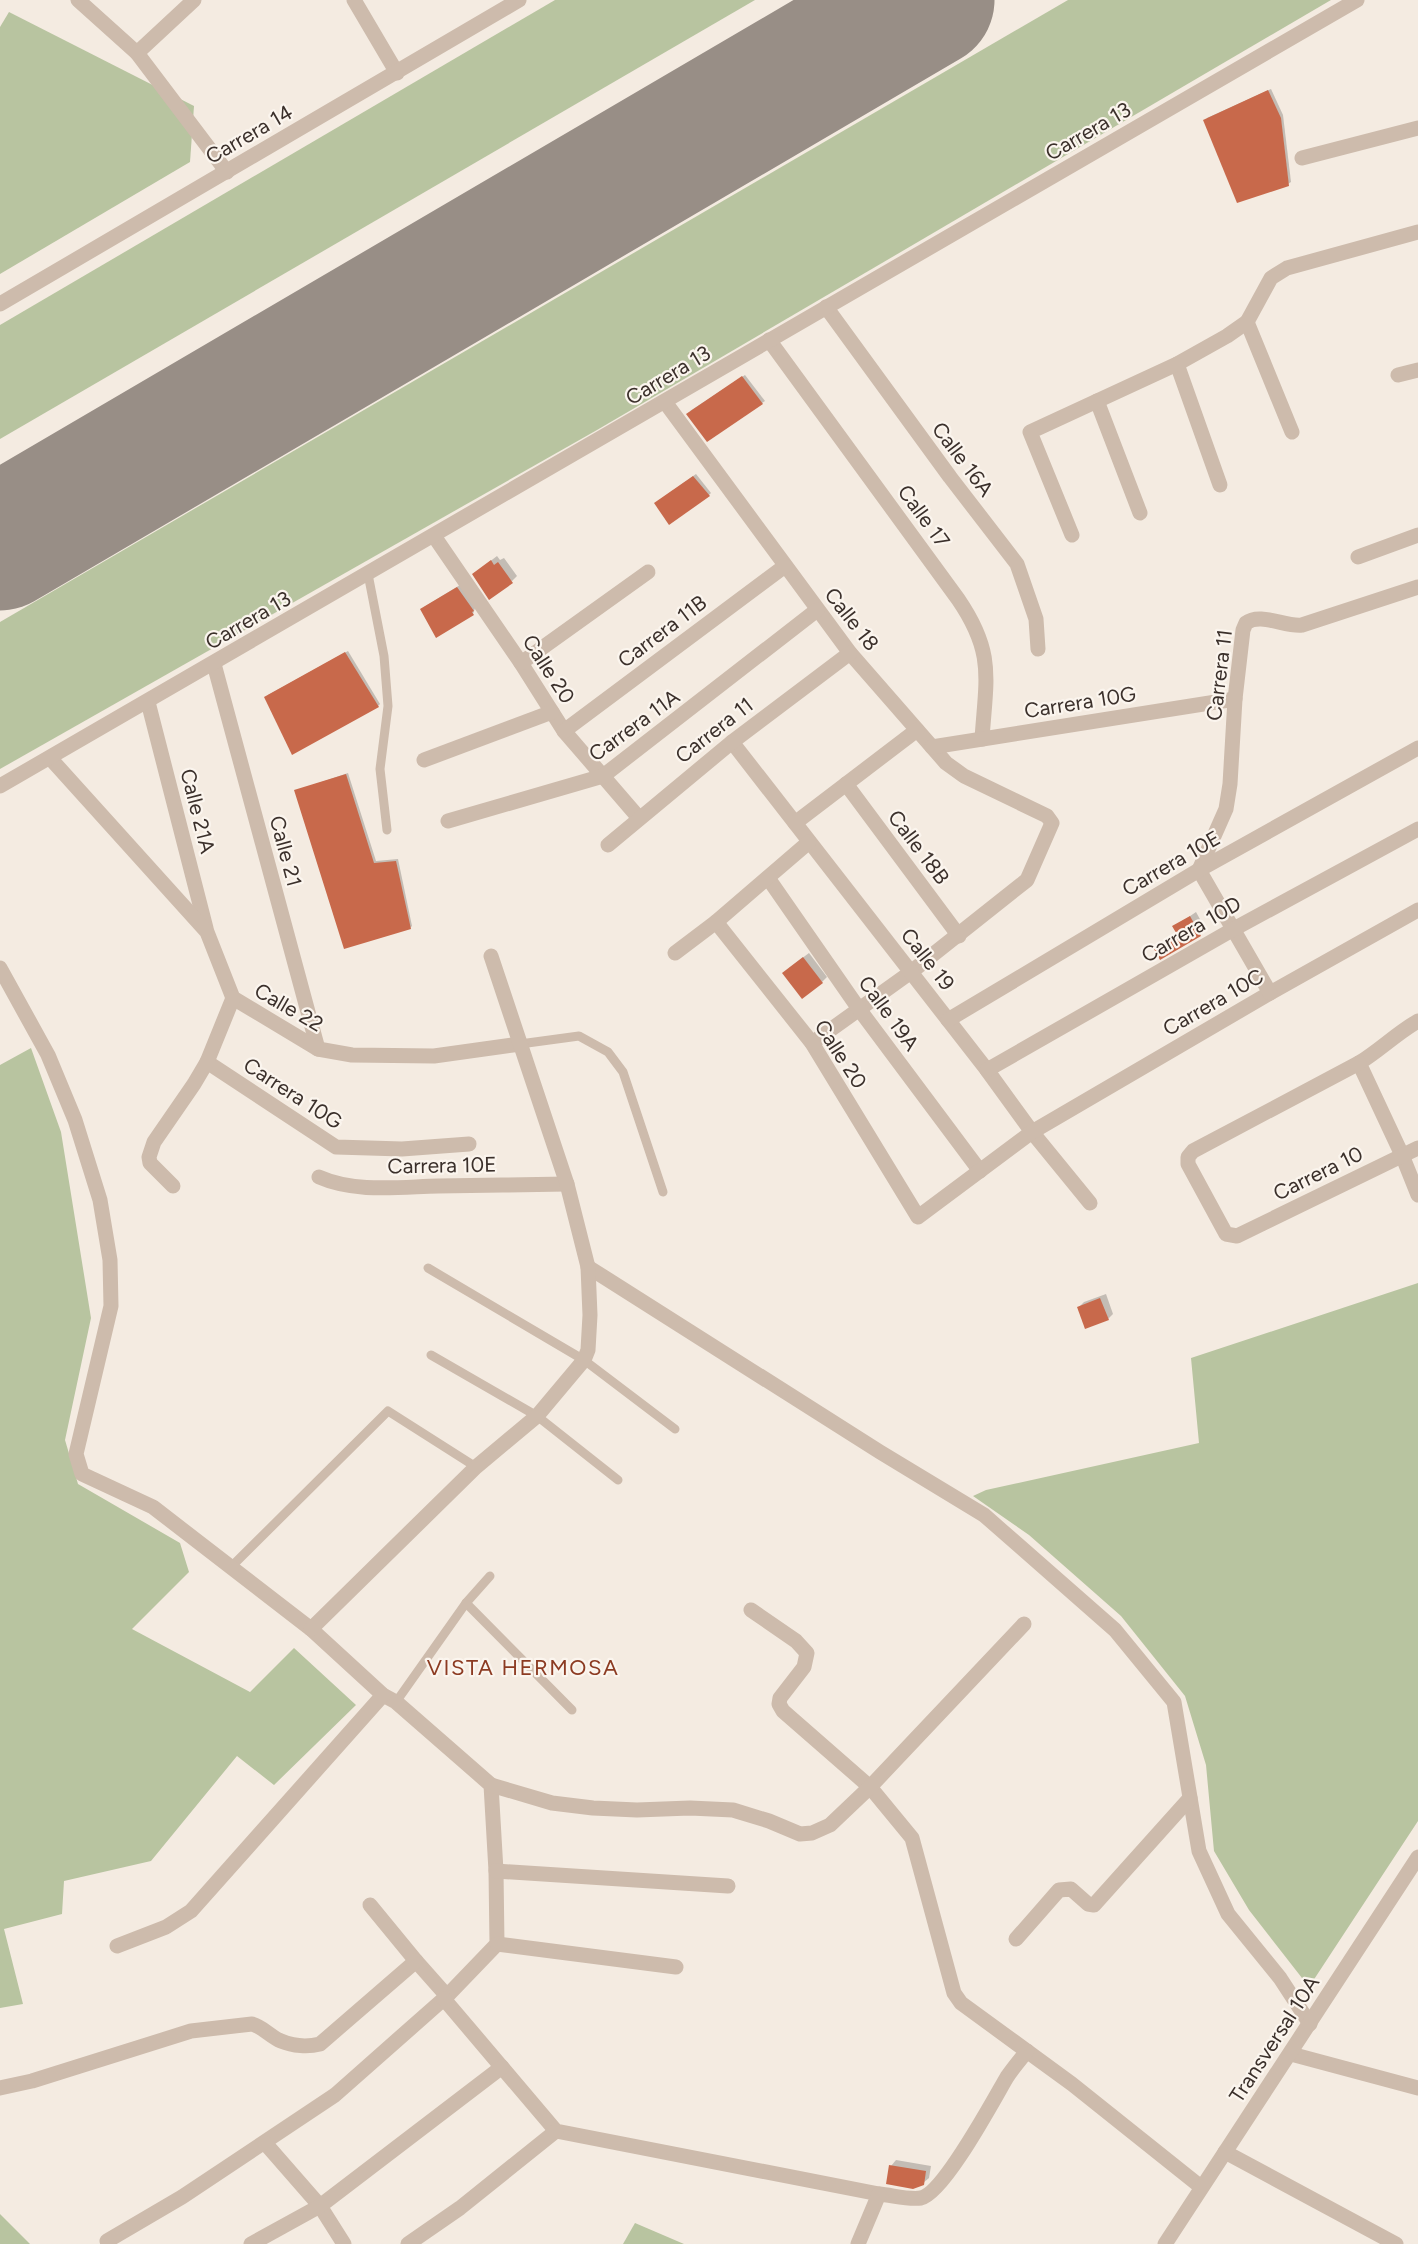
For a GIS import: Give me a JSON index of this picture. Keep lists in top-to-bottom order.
{
  "streets": {
    "street": [
      "Carrera 13",
      "Carrera 14",
      "Calle 16A",
      "Calle 17",
      "Calle 18",
      "Carrera 11B",
      "Calle 20",
      "Carrera 11",
      "Carrera 10G",
      "Carrera 11A",
      "Calle 21A",
      "Calle 18B",
      "Calle 21",
      "Carrera 10E",
      "Carrera 10D",
      "Calle 19",
      "Carrera 10C",
      "Calle 22",
      "Calle 19A",
      "Carrera 10",
      "Transversal 10A"
    ]
  },
  "crossings": [
    ["Carrera 13", "Calle 16A"],
    ["Carrera 13", "Calle 17"],
    ["Carrera 13", "Calle 18"],
    ["Carrera 13", "Calle 20"],
    ["Carrera 13", "Calle 21A"],
    ["Carrera 13", "Calle 21"],
    ["Carrera 13", "Calle 22"],
    ["Calle 17", "Carrera 10G"],
    ["Calle 18", "Carrera 11B"],
    ["Calle 18", "Carrera 11"],
    ["Calle 18", "Carrera 10G"],
    ["Calle 18", "Carrera 11A"],
    ["Calle 18", "Calle 18B"],
    ["Carrera 11B", "Calle 20"],
    ["Calle 20", "Carrera 11"],
    ["Calle 20", "Carrera 11A"],
    ["Calle 20", "Carrera 10C"],
    ["Carrera 11", "Carrera 10G"],
    ["Carrera 11", "Carrera 10E"],
    ["Carrera 11", "Calle 19"],
    ["Calle 21A", "Calle 22"],
    ["Calle 21", "Calle 22"],
    ["Carrera 10E", "Calle 19"],
    ["Carrera 10D", "Calle 19"],
    ["Calle 19", "Carrera 10C"],
    ["Carrera 10C", "Calle 19A"]
  ],
  "districts": ["VISTA HERMOSA"]
}
